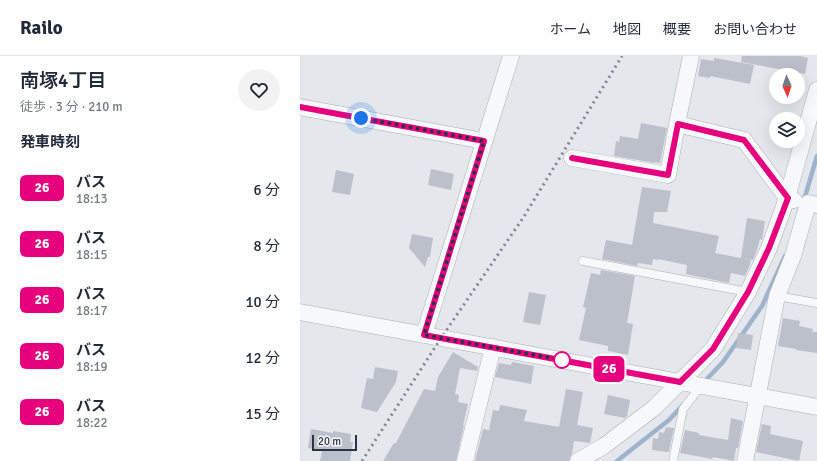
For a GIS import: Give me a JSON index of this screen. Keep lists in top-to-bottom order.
{
  "lines": ["bus line 26"],
  "scale_bar": "20 m",
  "north": "bottom",
  "page": {
    "header": "Railo",
    "nav": [
      "ホーム",
      "地図",
      "概要",
      "お問い合わせ"
    ],
    "heading": [
      ["南塚4丁目", "徒歩 · 3 分 · 210 m"],
      "発車時刻"
    ],
    "on_map": "26",
    "list": [
      {
        "mark": "26",
        "name": "バス",
        "note": "18:13",
        "value": "6 分"
      },
      {
        "mark": "26",
        "name": "バス",
        "note": "18:15",
        "value": "8 分"
      },
      {
        "mark": "26",
        "name": "バス",
        "note": "18:17",
        "value": "10 分"
      },
      {
        "mark": "26",
        "name": "バス",
        "note": "18:19",
        "value": "12 分"
      },
      {
        "mark": "26",
        "name": "バス",
        "note": "18:22",
        "value": "15 分"
      }
    ],
    "scale": "20 m"
  }
}
